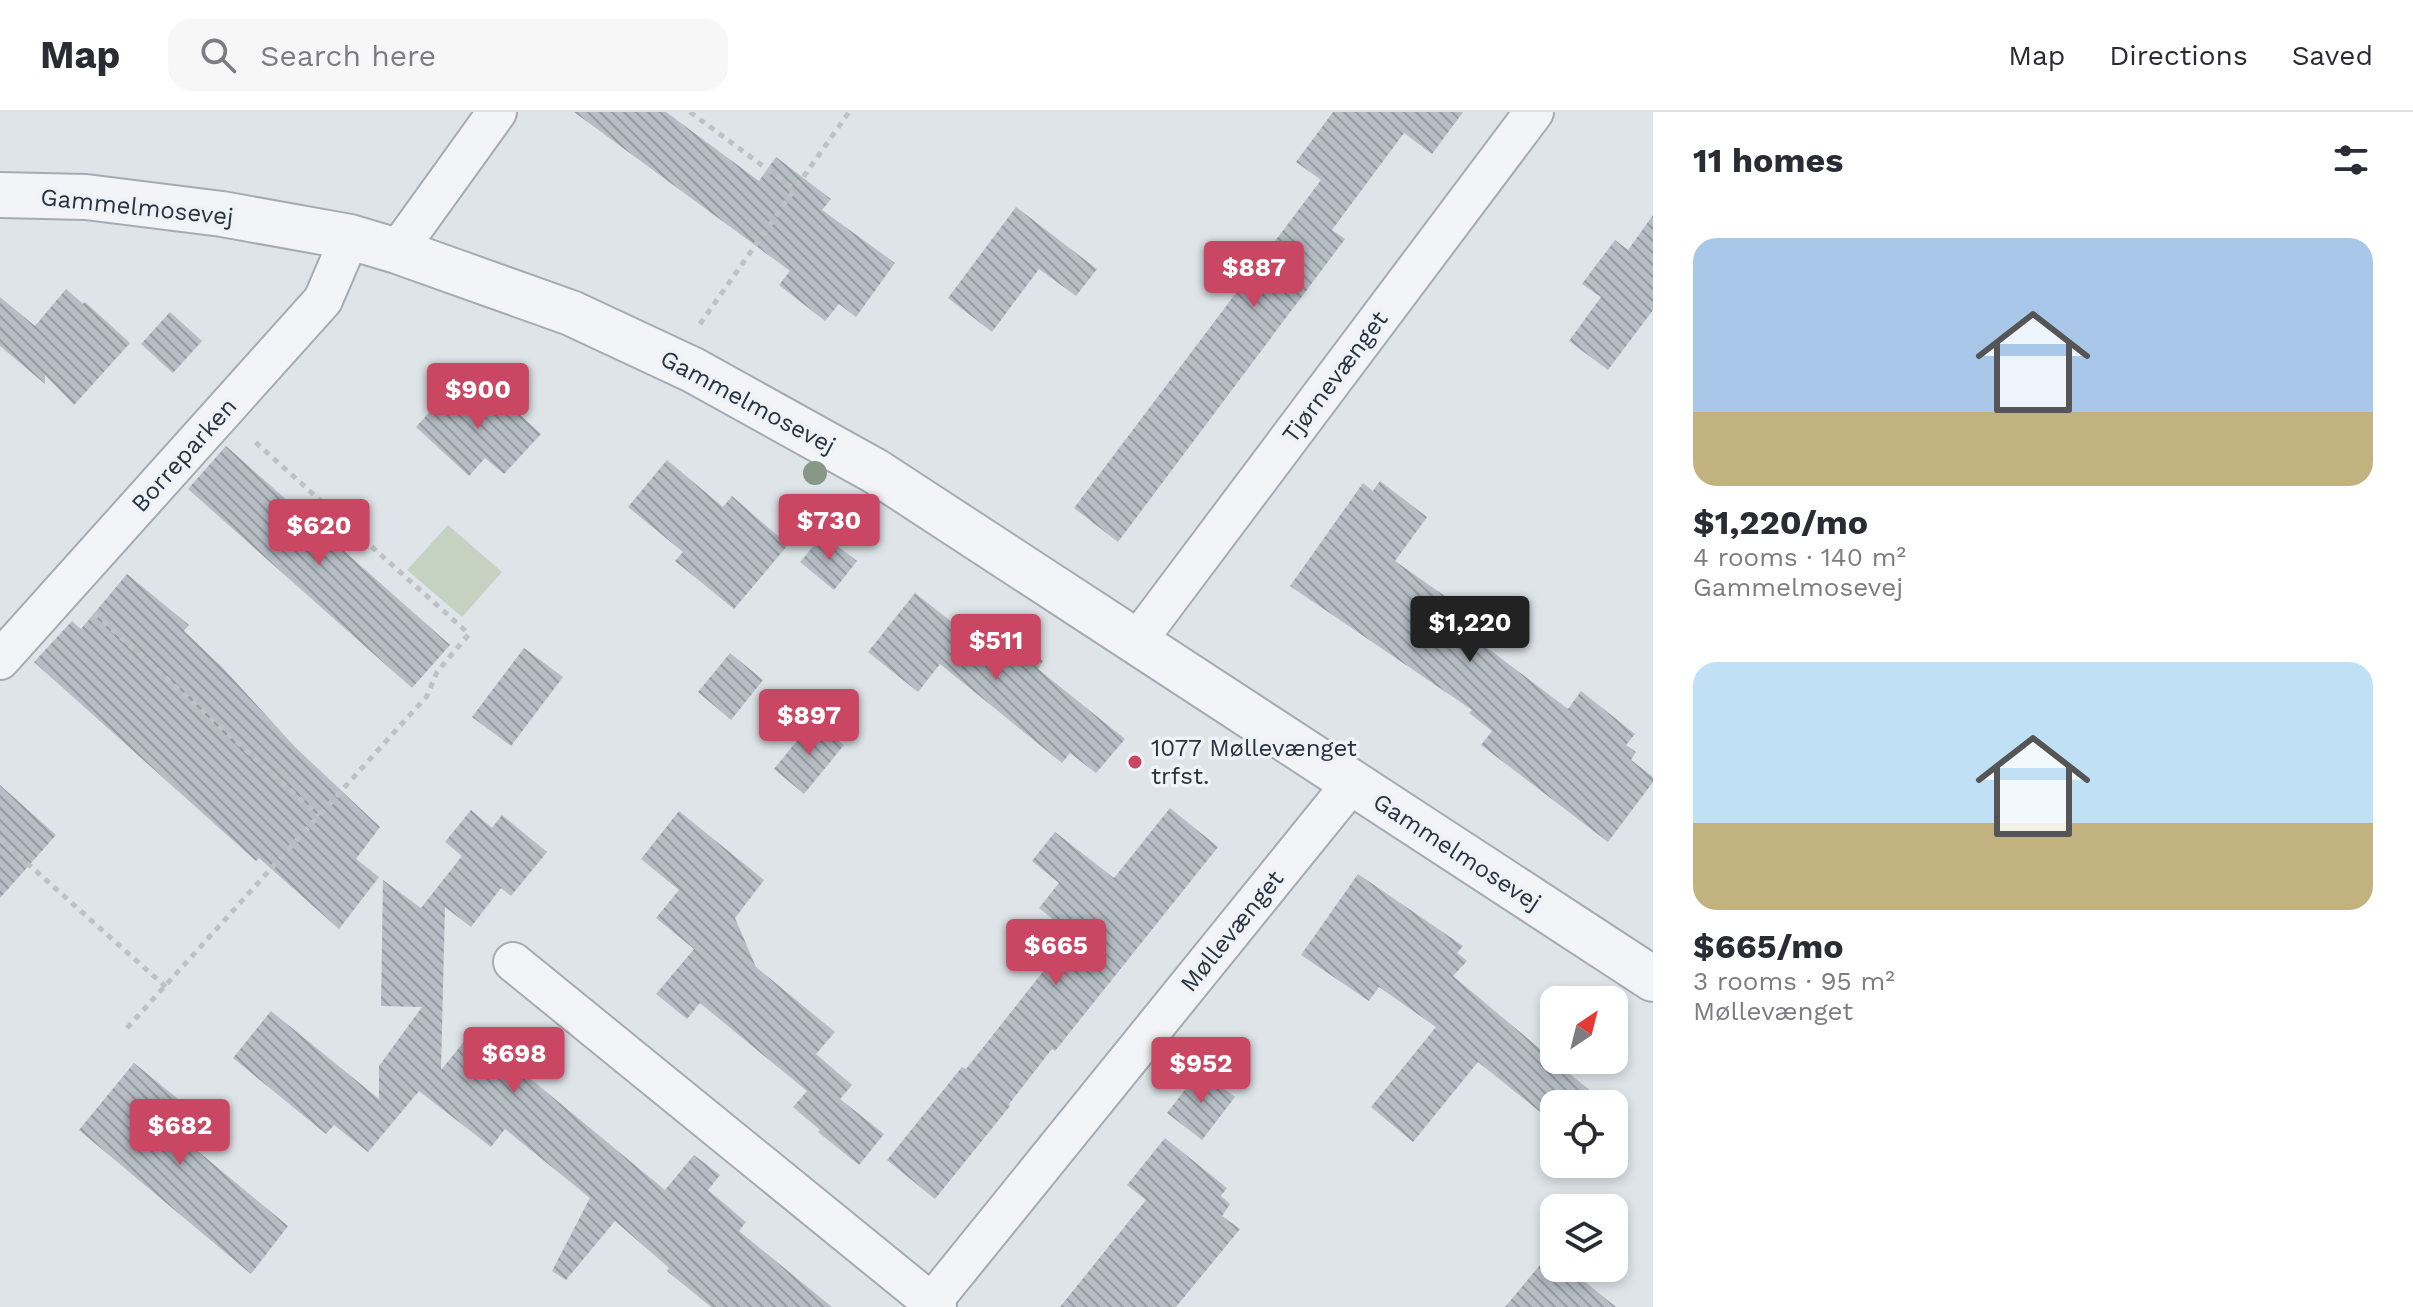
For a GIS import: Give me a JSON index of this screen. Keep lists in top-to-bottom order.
{
  "streets": {
    "street": [
      "Gammelmosevej",
      "Tjørnevænget",
      "Borreparken",
      "Møllevænget"
    ]
  },
  "crossings": [
    ["Gammelmosevej", "Tjørnevænget"],
    ["Gammelmosevej", "Borreparken"],
    ["Gammelmosevej", "Møllevænget"]
  ],
  "places": ["1077 Møllevænget trfst."],
  "north": "top right",
  "page": {
    "header": "Map",
    "search": "Search here",
    "nav": ["Map", "Directions", "Saved"],
    "heading": "11 homes",
    "list": [
      {
        "name": "$1,220/mo",
        "note": "4 rooms · 140 m² · Gammelmosevej"
      },
      {
        "name": "$665/mo",
        "note": "3 rooms · 95 m² · Møllevænget"
      }
    ],
    "price": [
      "$887",
      "$900",
      "$730",
      "$620",
      "$1,220",
      "$511",
      "$897",
      "$665",
      "$698",
      "$952",
      "$682"
    ]
  }
}
